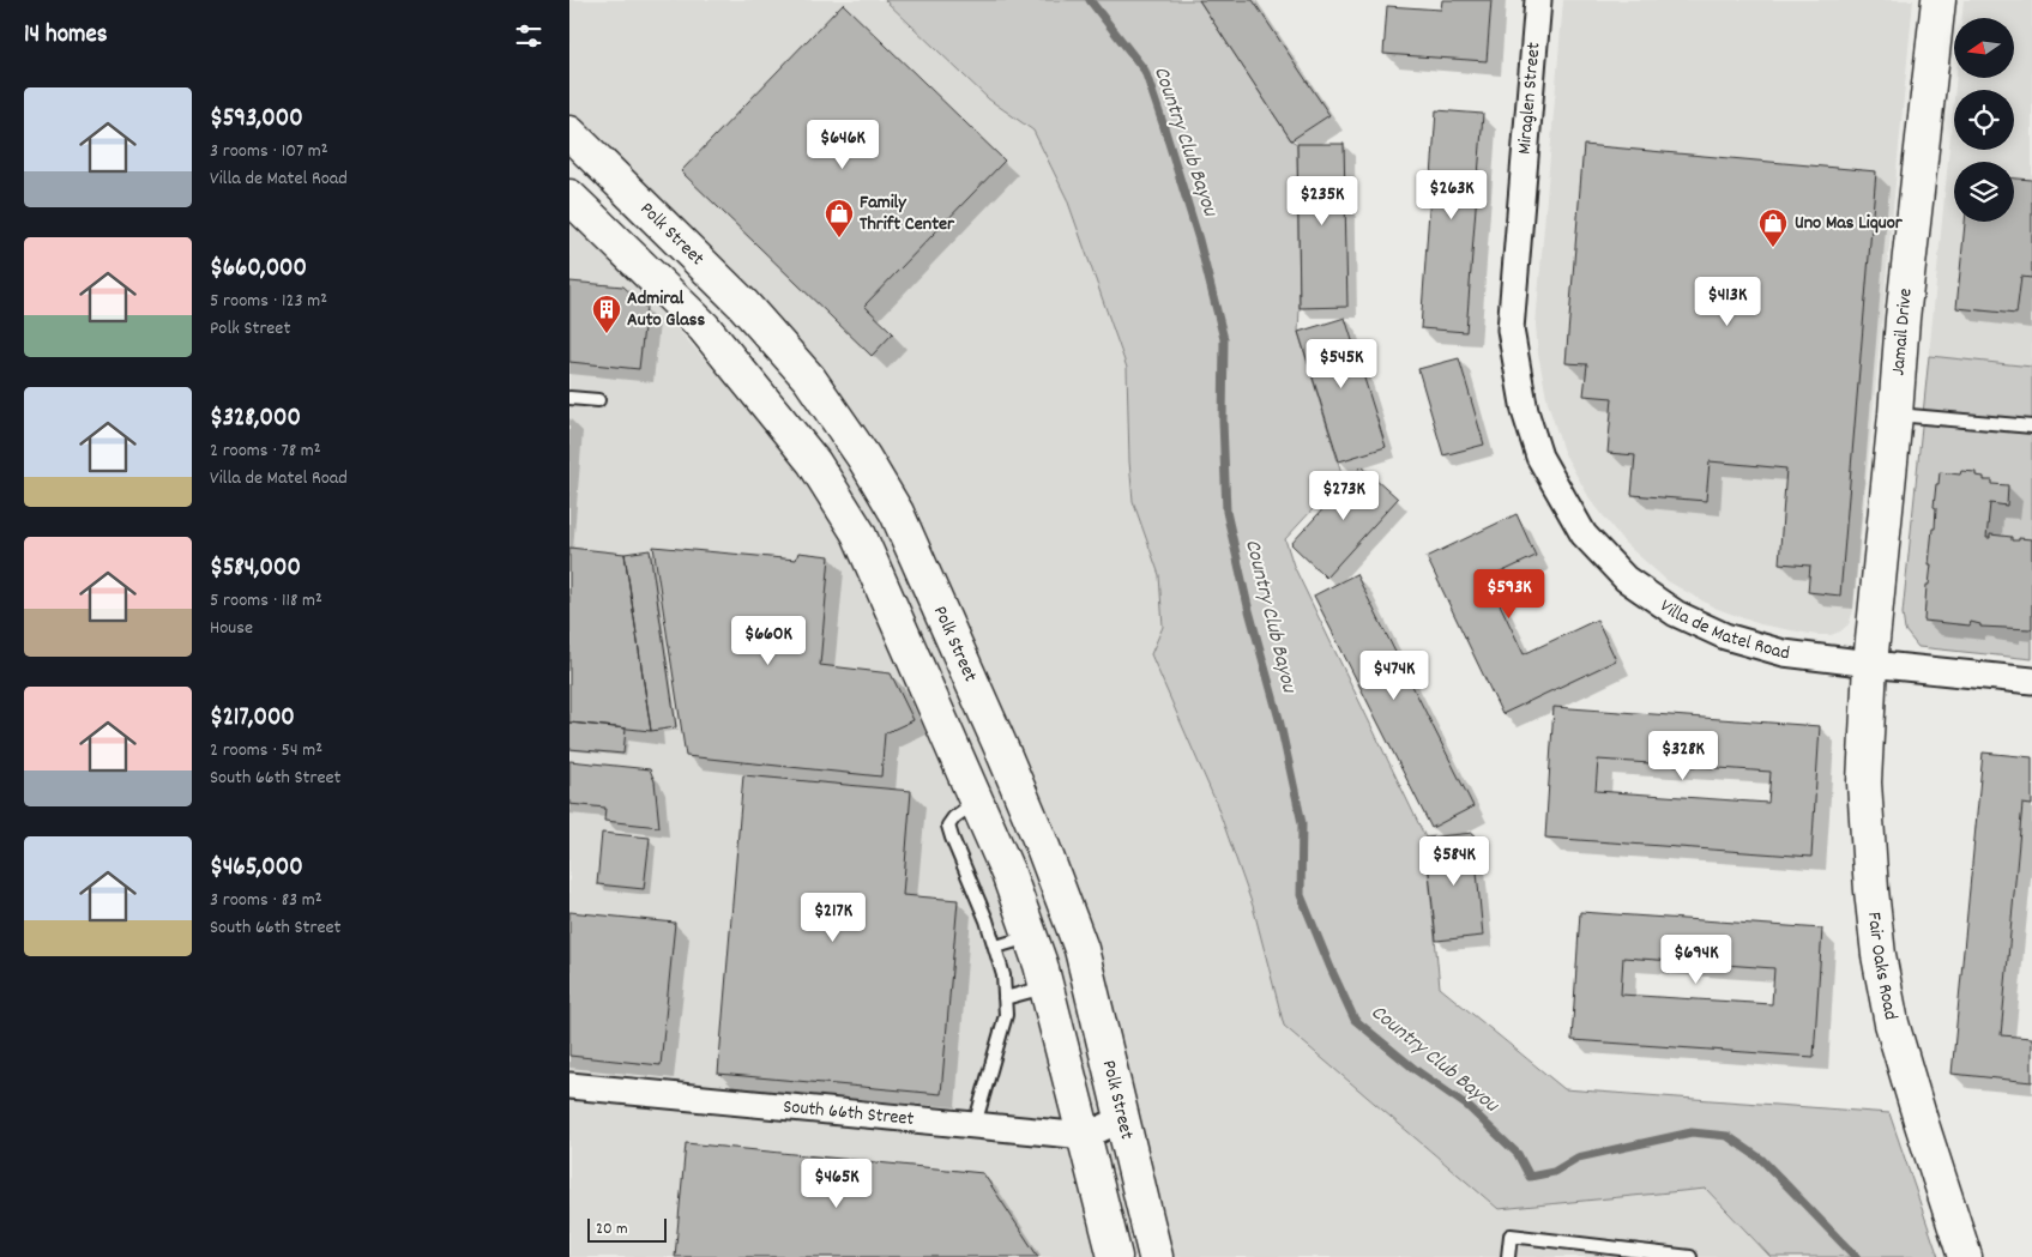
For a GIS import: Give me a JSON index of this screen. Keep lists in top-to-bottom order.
{
  "streets": {
    "main road": ["Polk Street", "Jamail Drive", "Fair Oaks Road"],
    "street": ["Miraglen Street", "Villa de Matel Road", "South 66th Street"]
  },
  "crossings": [
    ["Miraglen Street", "Villa de Matel Road"],
    ["Polk Street", "South 66th Street"],
    ["Jamail Drive", "Villa de Matel Road"],
    ["Jamail Drive", "Fair Oaks Road"],
    ["Villa de Matel Road", "Fair Oaks Road"]
  ],
  "water": ["Country Club Bayou"],
  "places": {
    "shop": ["Family Thrift Center", "Uno Mas Liquor"],
    "building": ["Admiral Auto Glass"]
  },
  "scale_bar": "20 m",
  "north": "left",
  "page": {
    "heading": "14 homes",
    "list": [
      {
        "name": "$593,000",
        "note": "3 rooms · 107 m² · Villa de Matel Road"
      },
      {
        "name": "$660,000",
        "note": "5 rooms · 123 m² · Polk Street"
      },
      {
        "name": "$328,000",
        "note": "2 rooms · 78 m² · Villa de Matel Road"
      },
      {
        "name": "$584,000",
        "note": "5 rooms · 118 m² · House"
      },
      {
        "name": "$217,000",
        "note": "2 rooms · 54 m² · South 66th Street"
      },
      {
        "name": "$465,000",
        "note": "3 rooms · 83 m² · South 66th Street"
      }
    ],
    "price": [
      "$646K",
      "$263K",
      "$235K",
      "$413K",
      "$545K",
      "$273K",
      "$593K",
      "$660K",
      "$474K",
      "$328K",
      "$584K",
      "$217K",
      "$694K",
      "$465K"
    ],
    "scale": "20 m"
  }
}
